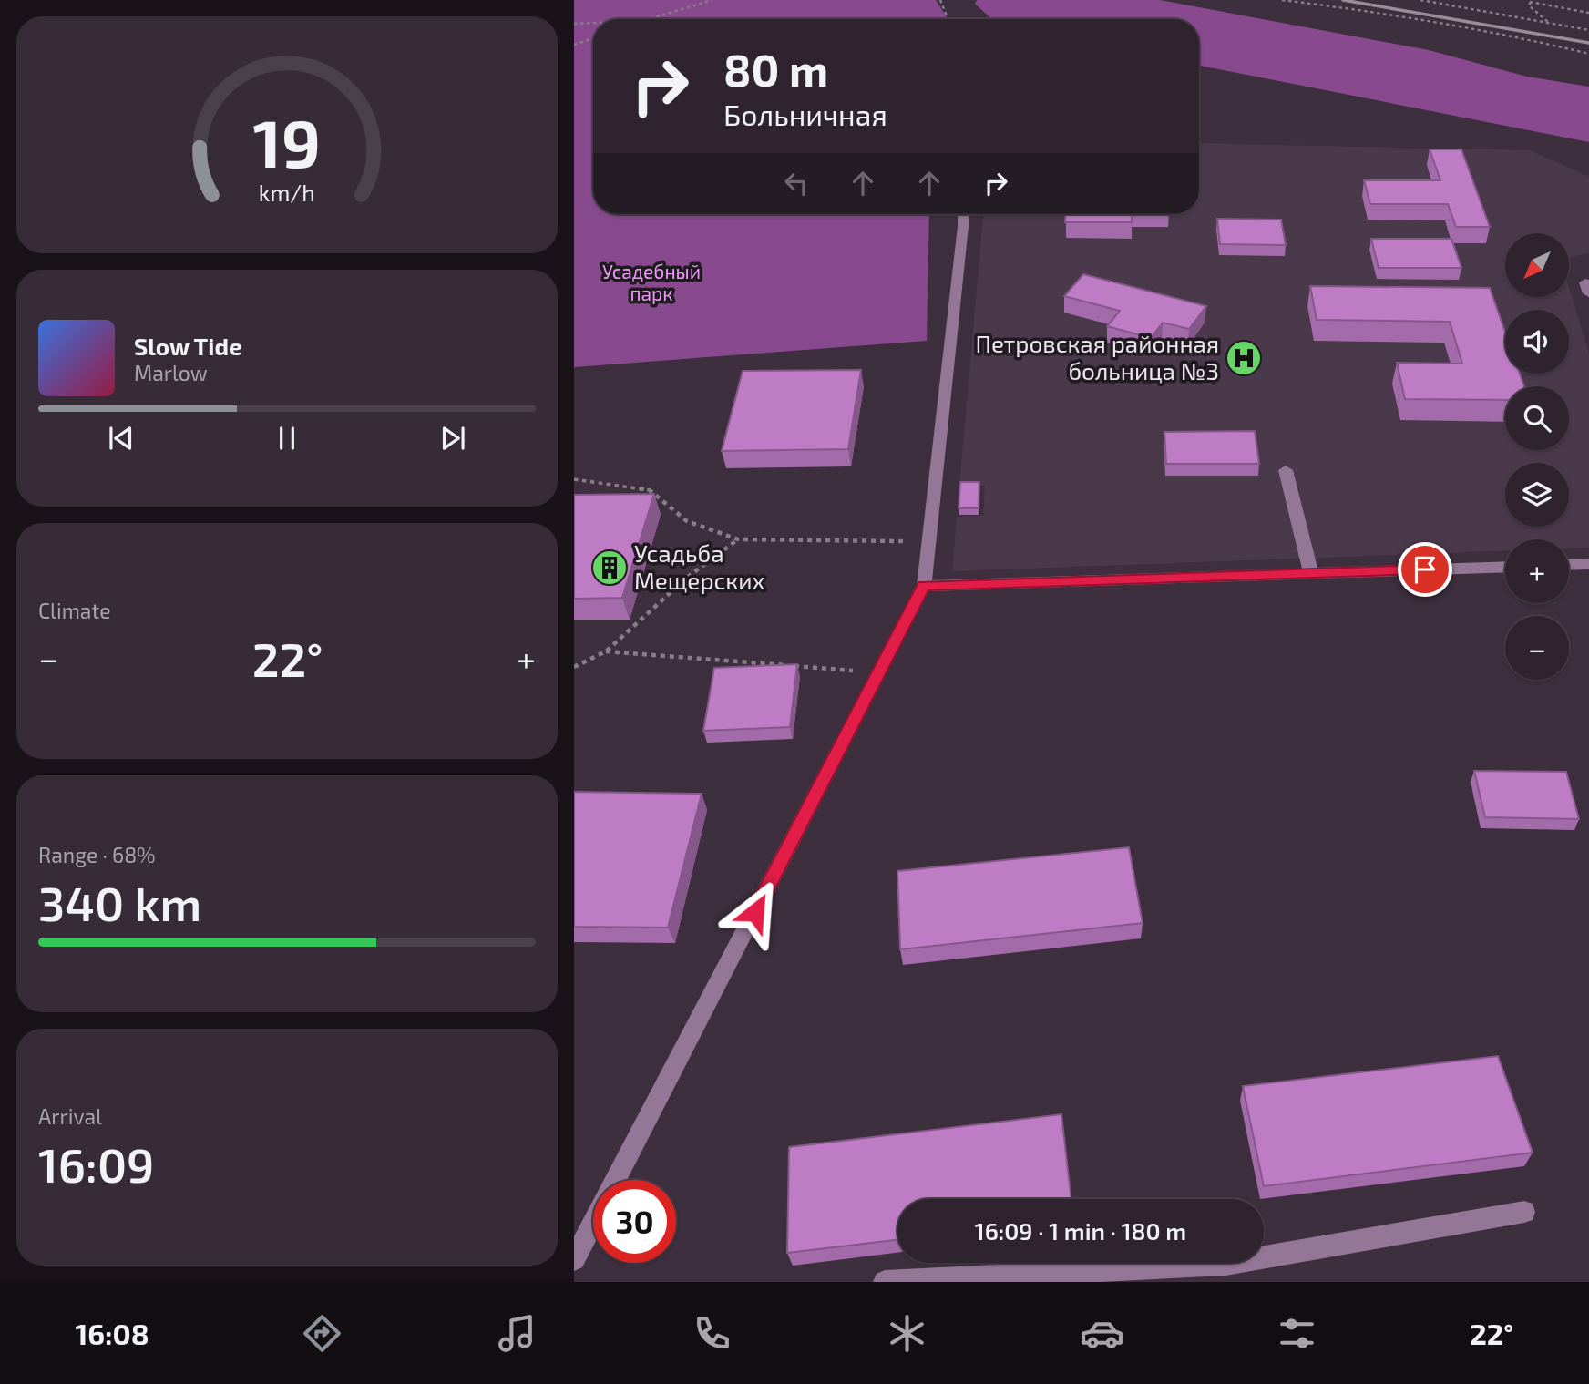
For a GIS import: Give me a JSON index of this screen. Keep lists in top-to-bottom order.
{
  "parks": ["Усадебный парк"],
  "places": {
    "hospital": ["Петровская районная больница №3"],
    "building": ["Усадьба Мещерских"]
  },
  "north": "bottom left",
  "page": {
    "turn": ["80 m", "Больничная"],
    "map_buttons": ["+", "−"],
    "song": ["Slow Tide", "Marlow"],
    "tile": [
      "Climate",
      ["Range · 68%", "340 km"],
      ["Arrival", "16:09"]
    ],
    "heat": ["−", "22°", "+"],
    "limit": "30",
    "trip": "16:09 · 1 min · 180 m",
    "tabs": ["16:08", "22°"],
    "gauge": ["19", "km/h"]
  }
}
